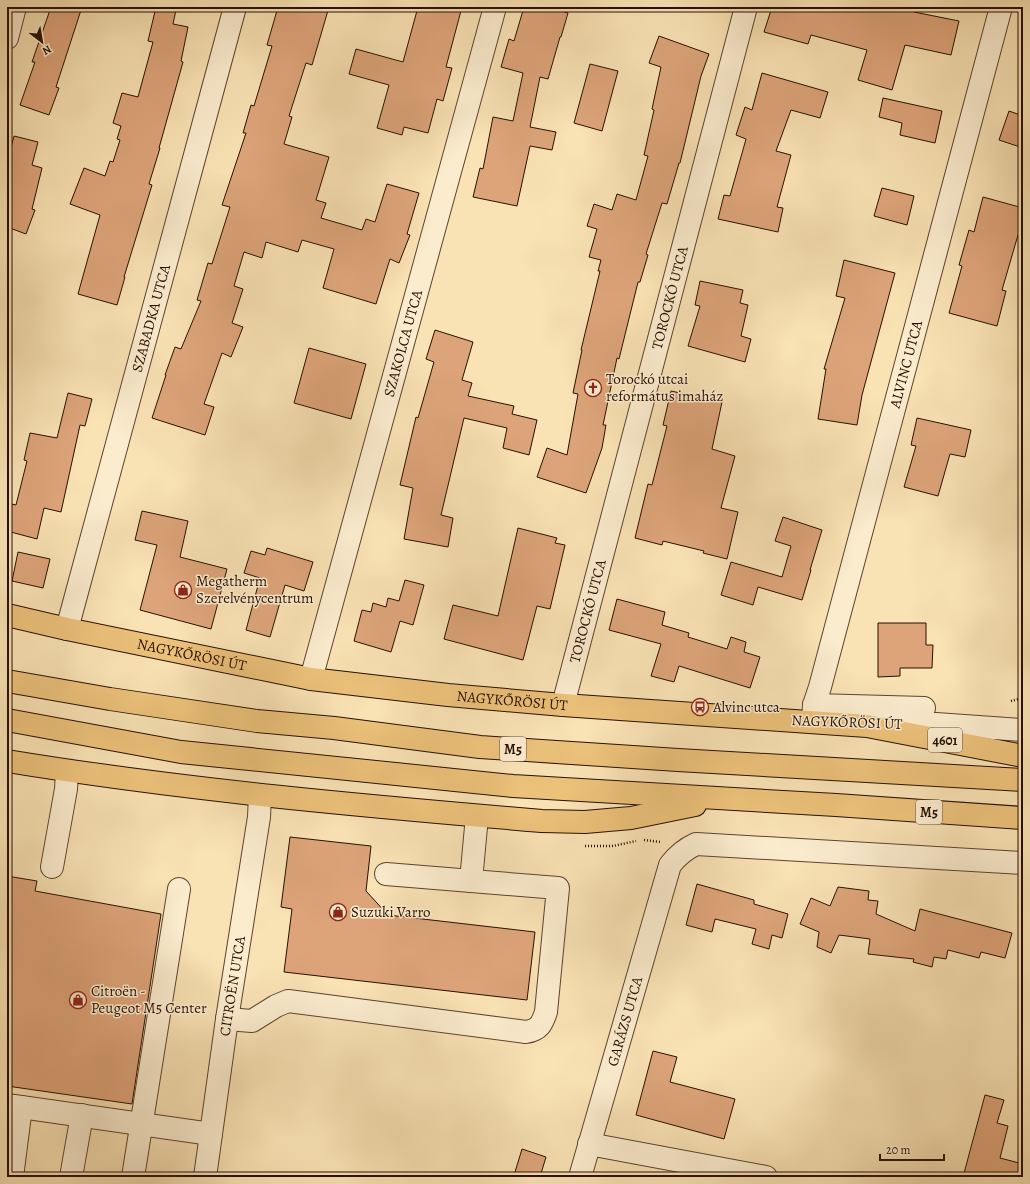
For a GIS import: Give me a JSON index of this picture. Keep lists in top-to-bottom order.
{
  "streets": {
    "main road": ["NAGYKŐRÖSI ÚT", "4601", "M5"],
    "street": [
      "TOROCKÓ UTCA",
      "SZABADKA UTCA",
      "SZAKOLCA UTCA",
      "ALVINC UTCA",
      "CITROËN UTCA",
      "GARÁZS UTCA"
    ]
  },
  "crossings": [
    ["TOROCKÓ UTCA", "NAGYKŐRÖSI ÚT"],
    ["SZABADKA UTCA", "NAGYKŐRÖSI ÚT"],
    ["SZAKOLCA UTCA", "NAGYKŐRÖSI ÚT"],
    ["ALVINC UTCA", "NAGYKŐRÖSI ÚT"],
    ["NAGYKŐRÖSI ÚT", "4601"]
  ],
  "places": {
    "church": ["Torockó utcai református imaház"],
    "shop": ["Megatherm Szerelvénycentrum", "Suzuki Varro", "Citroën - Peugeot M5 Center"],
    "bus stop": ["Alvinc utca"]
  },
  "scale_bar": "20 m",
  "north": "bottom right"
}
